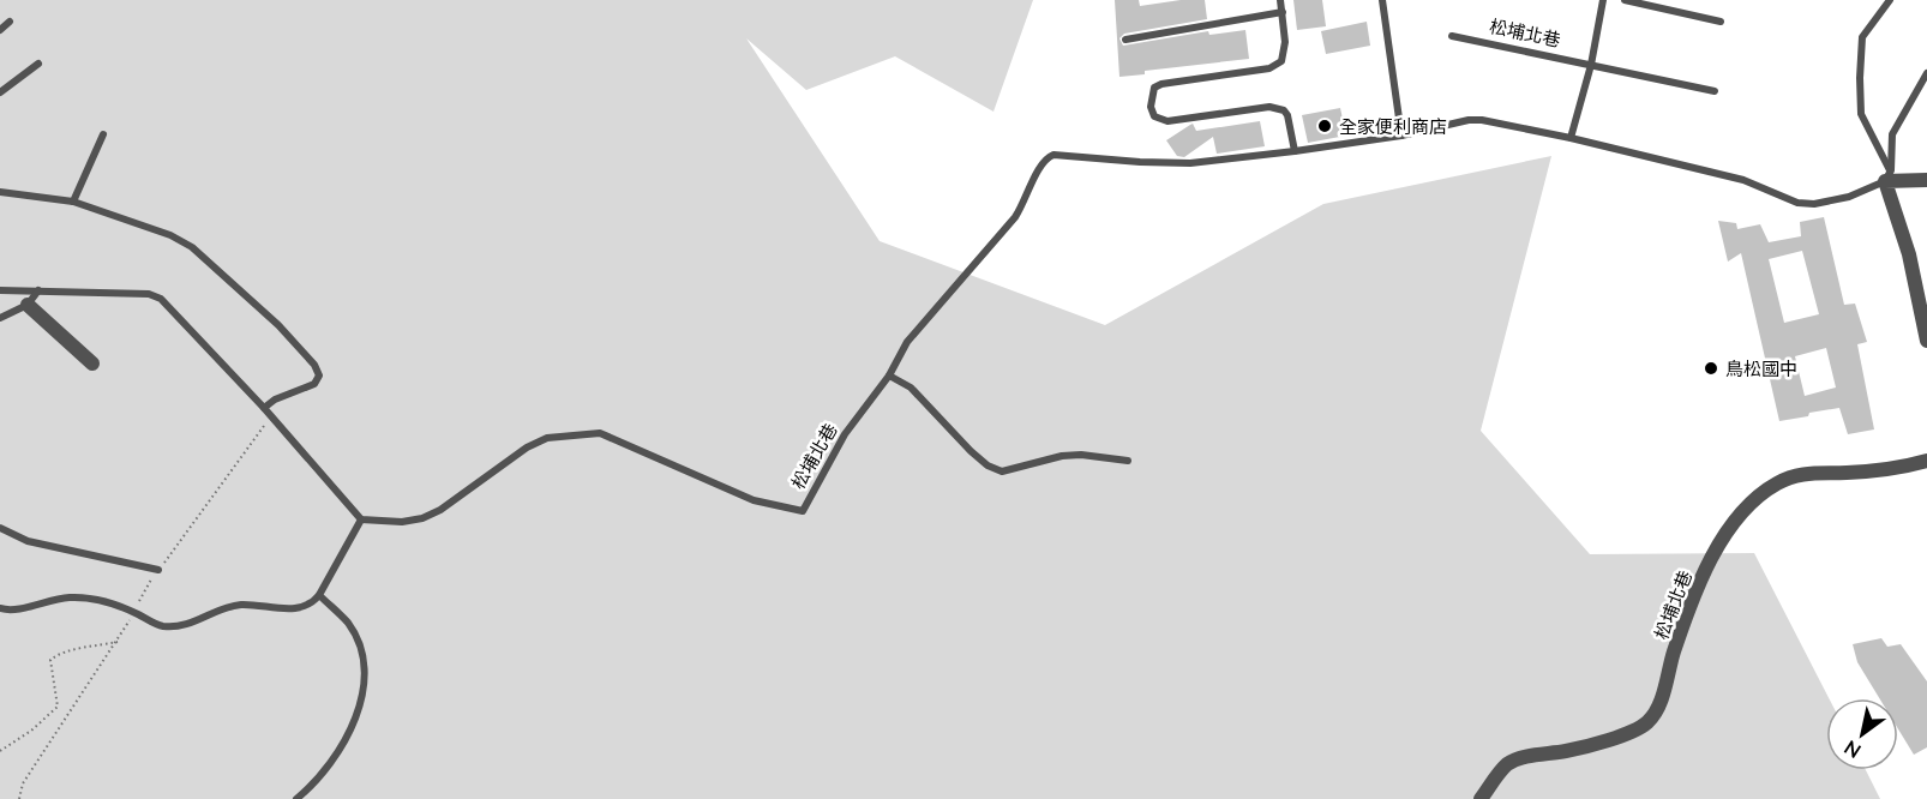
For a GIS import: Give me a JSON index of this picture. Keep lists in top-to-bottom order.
{
  "streets": {
    "street": ["松埔北巷"]
  },
  "places": ["全家便利商店", "鳥松國中"],
  "north": "bottom left"
}
